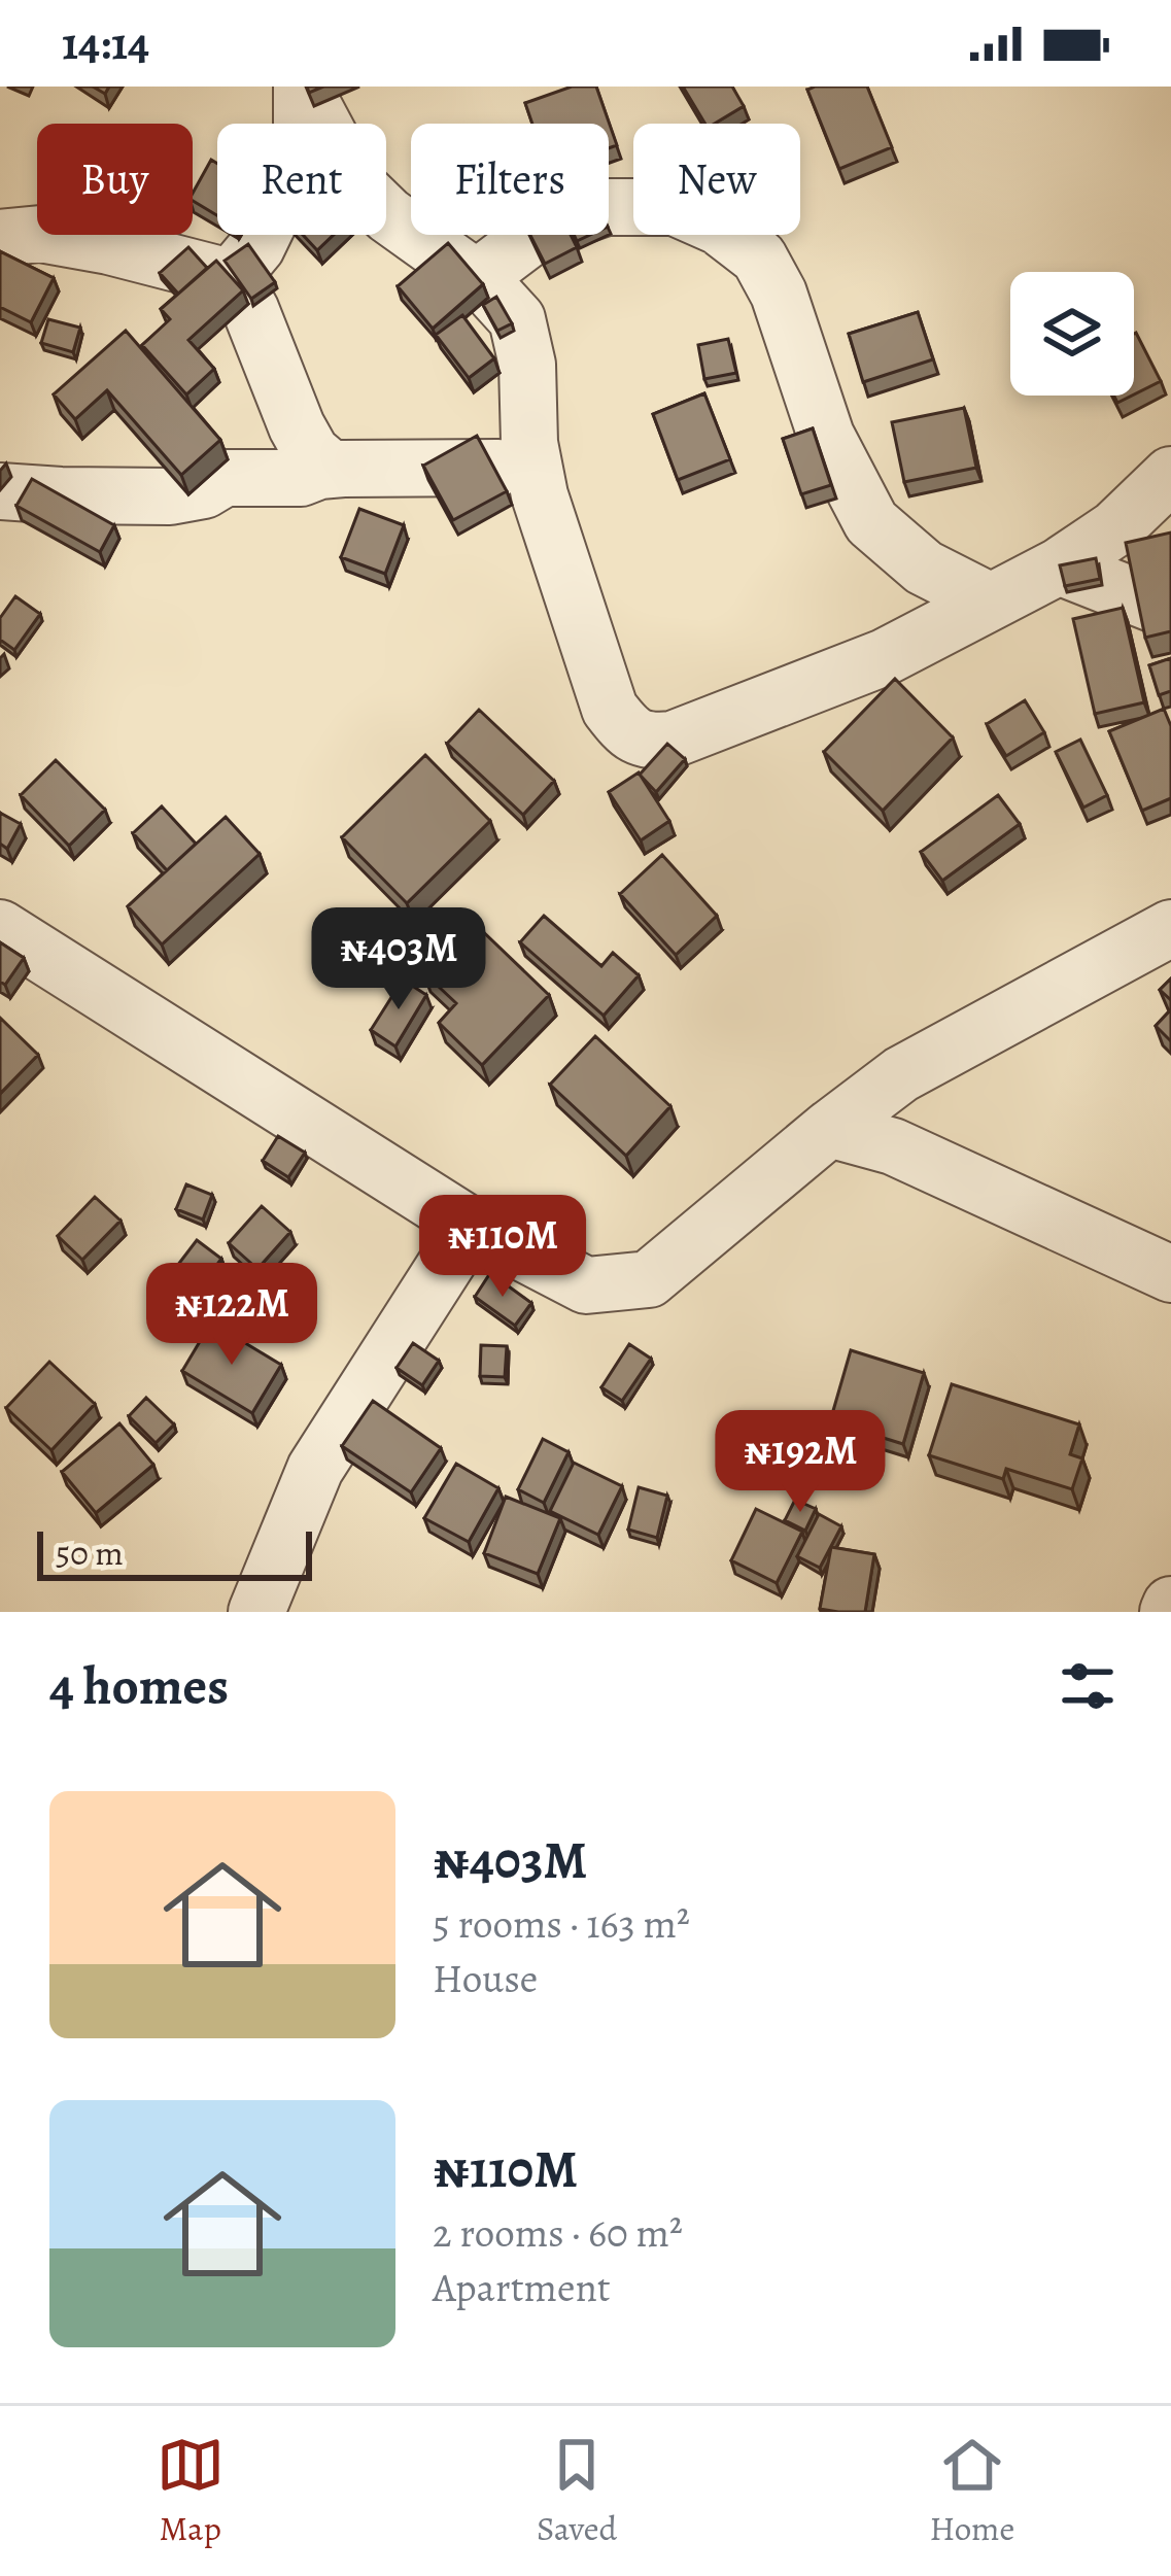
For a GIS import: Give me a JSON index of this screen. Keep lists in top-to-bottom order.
{
  "scale_bar": "50 m",
  "page": {
    "status": "14:14",
    "chip": [
      "Buy",
      "Rent",
      "Filters",
      "New"
    ],
    "price": [
      "₦403M",
      "₦110M",
      "₦122M",
      "₦192M"
    ],
    "scale": "50 m",
    "heading": "4 homes",
    "list": [
      {
        "name": "₦403M",
        "note": "5 rooms · 163 m² · House"
      },
      {
        "name": "₦110M",
        "note": "2 rooms · 60 m² · Apartment"
      }
    ],
    "tabs": ["Map", "Saved", "Home"]
  }
}
